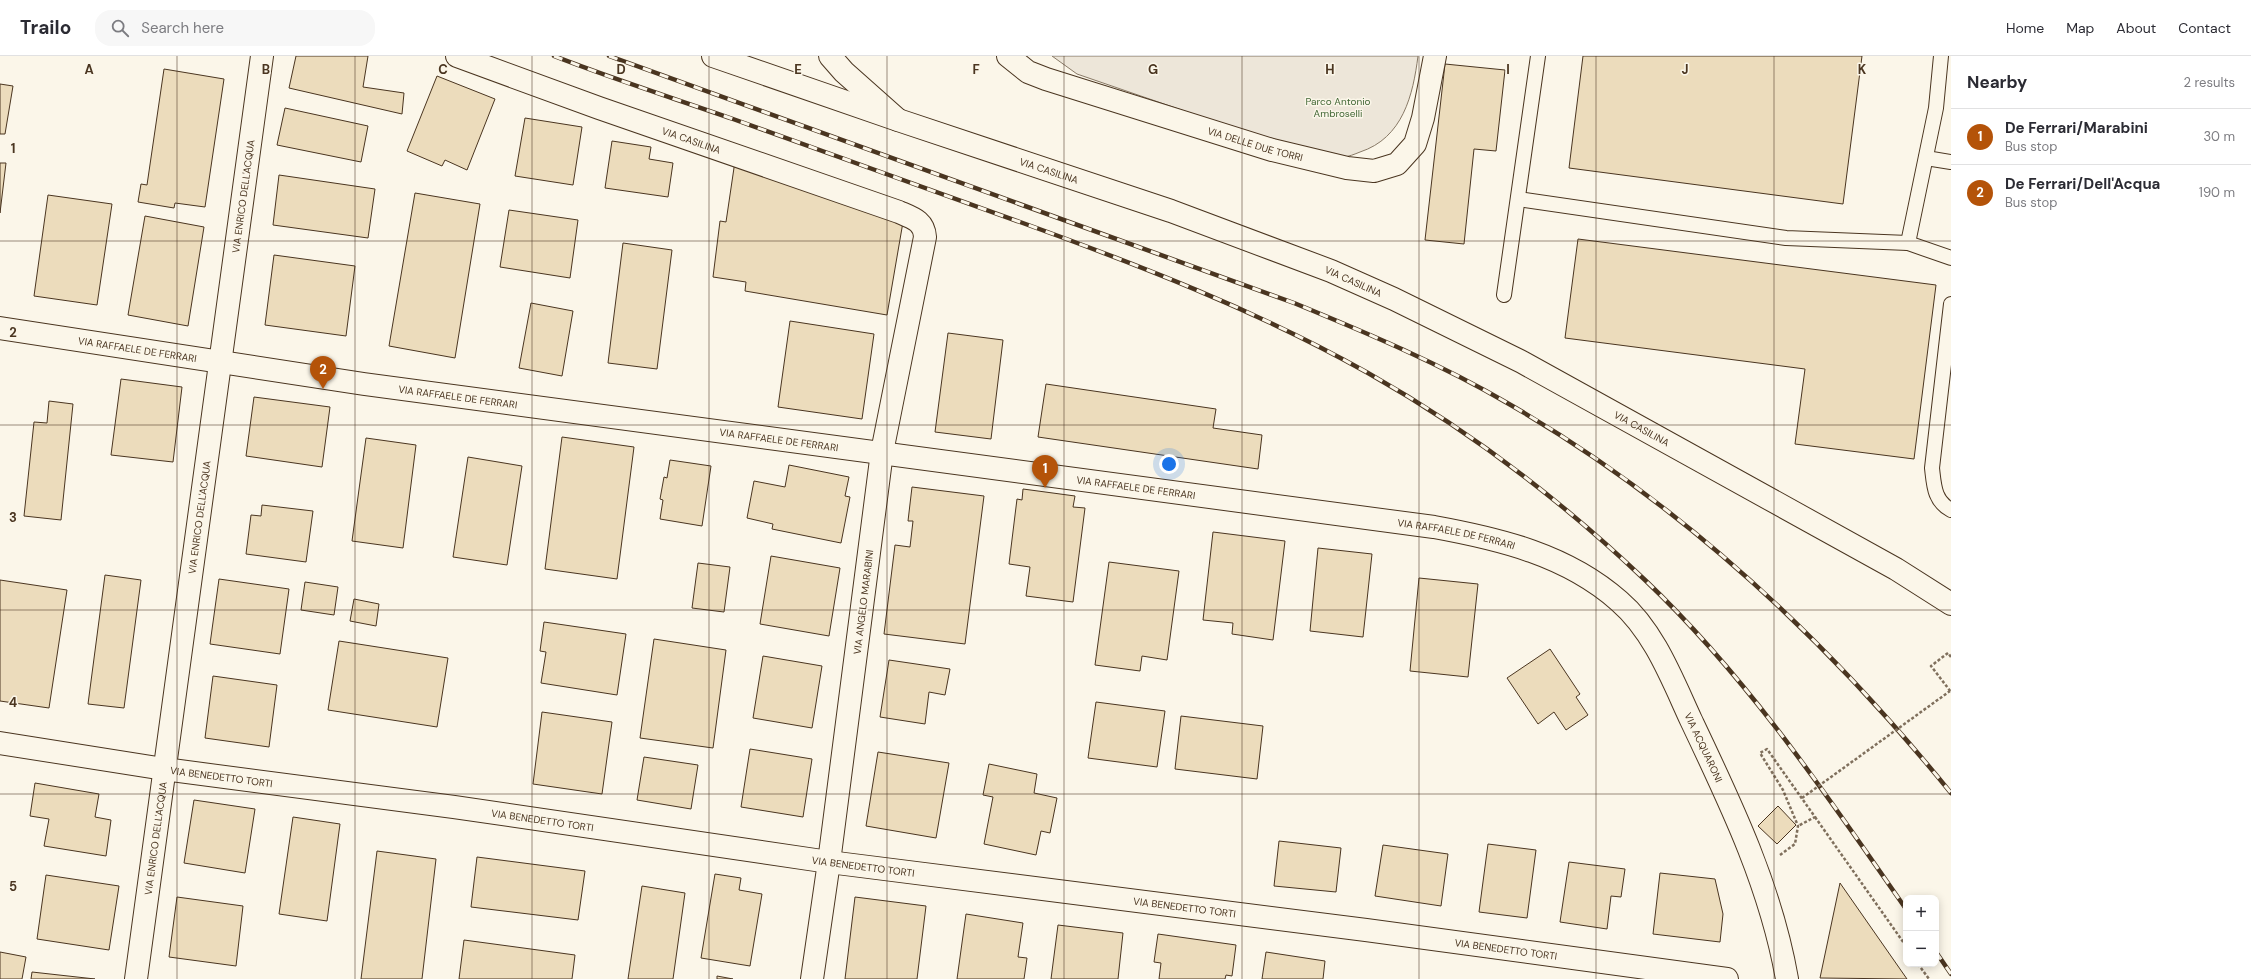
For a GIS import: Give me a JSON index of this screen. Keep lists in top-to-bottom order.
{
  "streets": {
    "street": [
      "VIA CASILINA",
      "VIA DELLE DUE TORRI",
      "VIA ENRICO DELL'ACQUA",
      "VIA RAFFAELE DE FERRARI",
      "VIA ANGELO MARABINI",
      "VIA ACQUARONI",
      "VIA BENEDETTO TORTI"
    ]
  },
  "crossings": [
    ["VIA CASILINA", "VIA ANGELO MARABINI"],
    ["VIA ENRICO DELL'ACQUA", "VIA RAFFAELE DE FERRARI"],
    ["VIA ENRICO DELL'ACQUA", "VIA BENEDETTO TORTI"],
    ["VIA RAFFAELE DE FERRARI", "VIA ANGELO MARABINI"],
    ["VIA RAFFAELE DE FERRARI", "VIA ACQUARONI"],
    ["VIA ANGELO MARABINI", "VIA BENEDETTO TORTI"]
  ],
  "parks": ["Parco Antonio Ambroselli"],
  "page": {
    "header": "Trailo",
    "search": "Search here",
    "nav": [
      "Home",
      "Map",
      "About",
      "Contact"
    ],
    "heading": ["Nearby", "2 results"],
    "list": [
      {
        "mark": "1",
        "name": "De Ferrari/Marabini",
        "note": "Bus stop",
        "value": "30 m"
      },
      {
        "mark": "2",
        "name": "De Ferrari/Dell'Acqua",
        "note": "Bus stop",
        "value": "190 m"
      }
    ],
    "pins": ["2", "1"],
    "map_buttons": ["+", "−"]
  },
  "grid": {
    "columns": [
      "A",
      "B",
      "C",
      "D",
      "E",
      "F",
      "G",
      "H",
      "I",
      "J",
      "K"
    ],
    "rows": [
      "1",
      "2",
      "3",
      "4",
      "5"
    ]
  }
}
